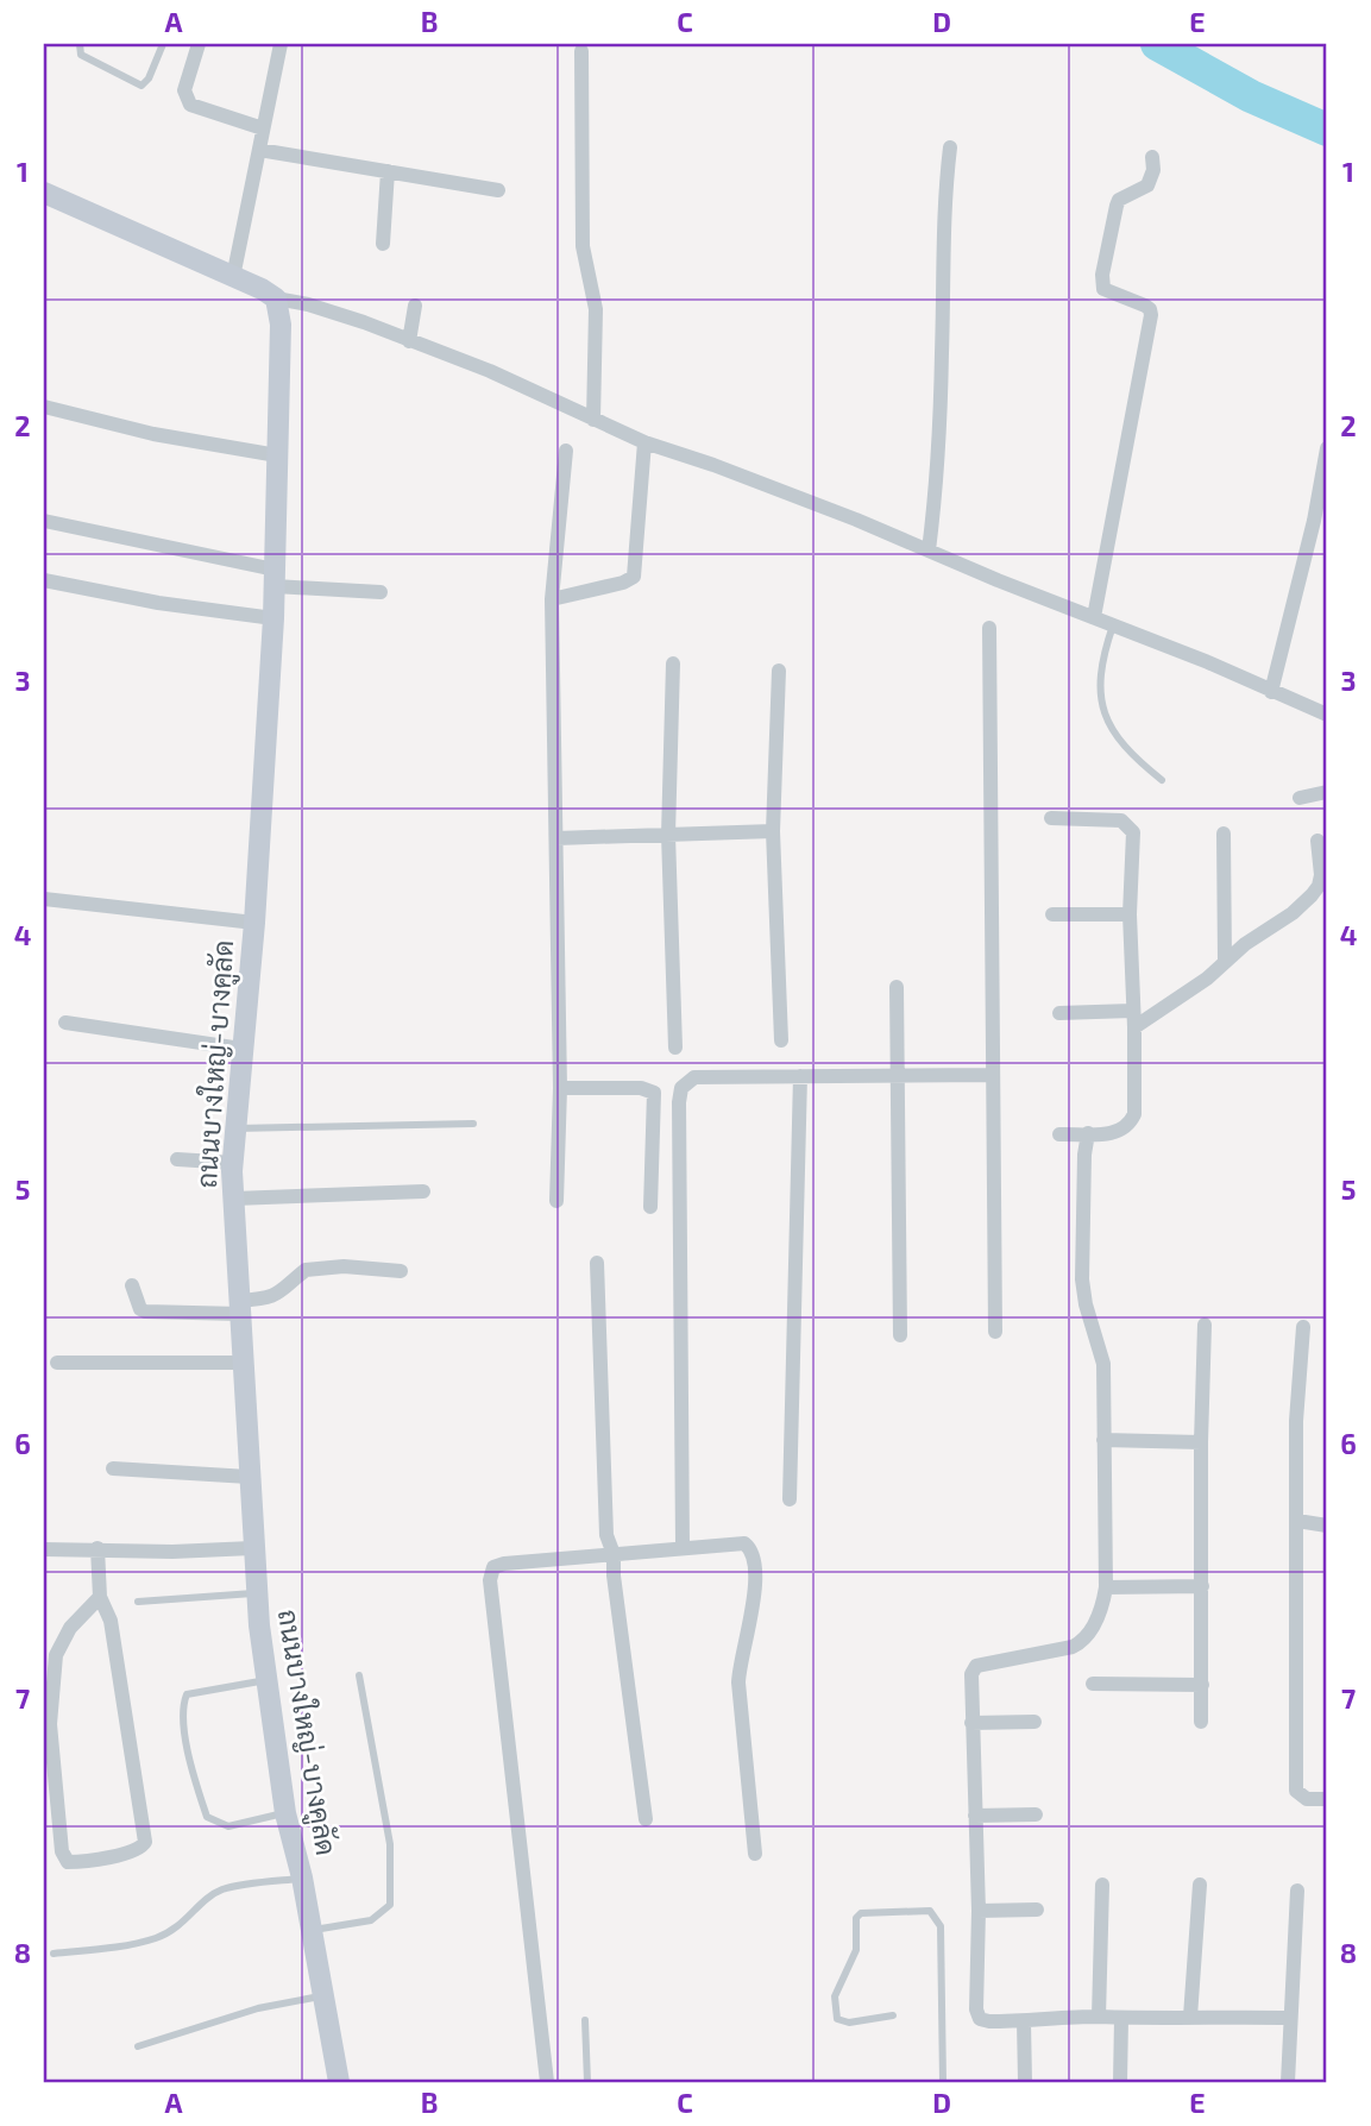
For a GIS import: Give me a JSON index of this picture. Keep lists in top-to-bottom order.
{
  "streets": {
    "street": ["ถนนบางใหญ่-บางคูลัด"]
  },
  "grid": {
    "columns": [
      "A",
      "B",
      "C",
      "D",
      "E"
    ],
    "rows": [
      "1",
      "2",
      "3",
      "4",
      "5",
      "6",
      "7",
      "8"
    ]
  }
}
